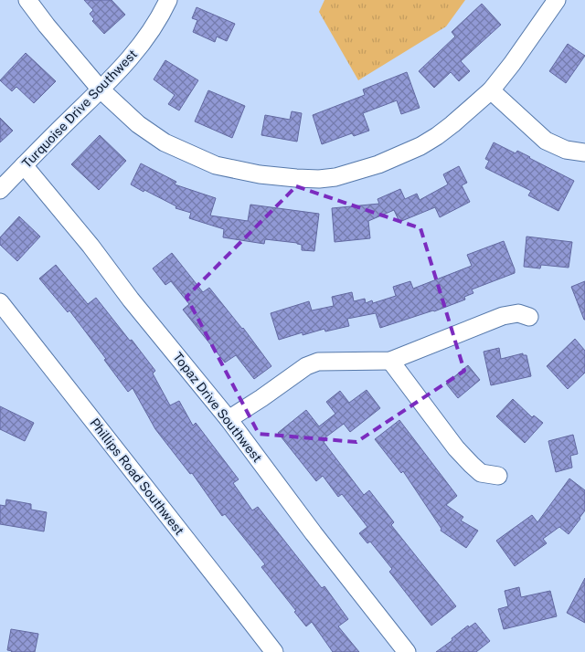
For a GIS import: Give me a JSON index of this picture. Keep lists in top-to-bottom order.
{
  "streets": {
    "street": ["Turquoise Drive Southwest", "Topaz Drive Southwest", "Phillips Road Southwest"]
  },
  "crossings": [
    ["Turquoise Drive Southwest", "Topaz Drive Southwest"]
  ]
}
